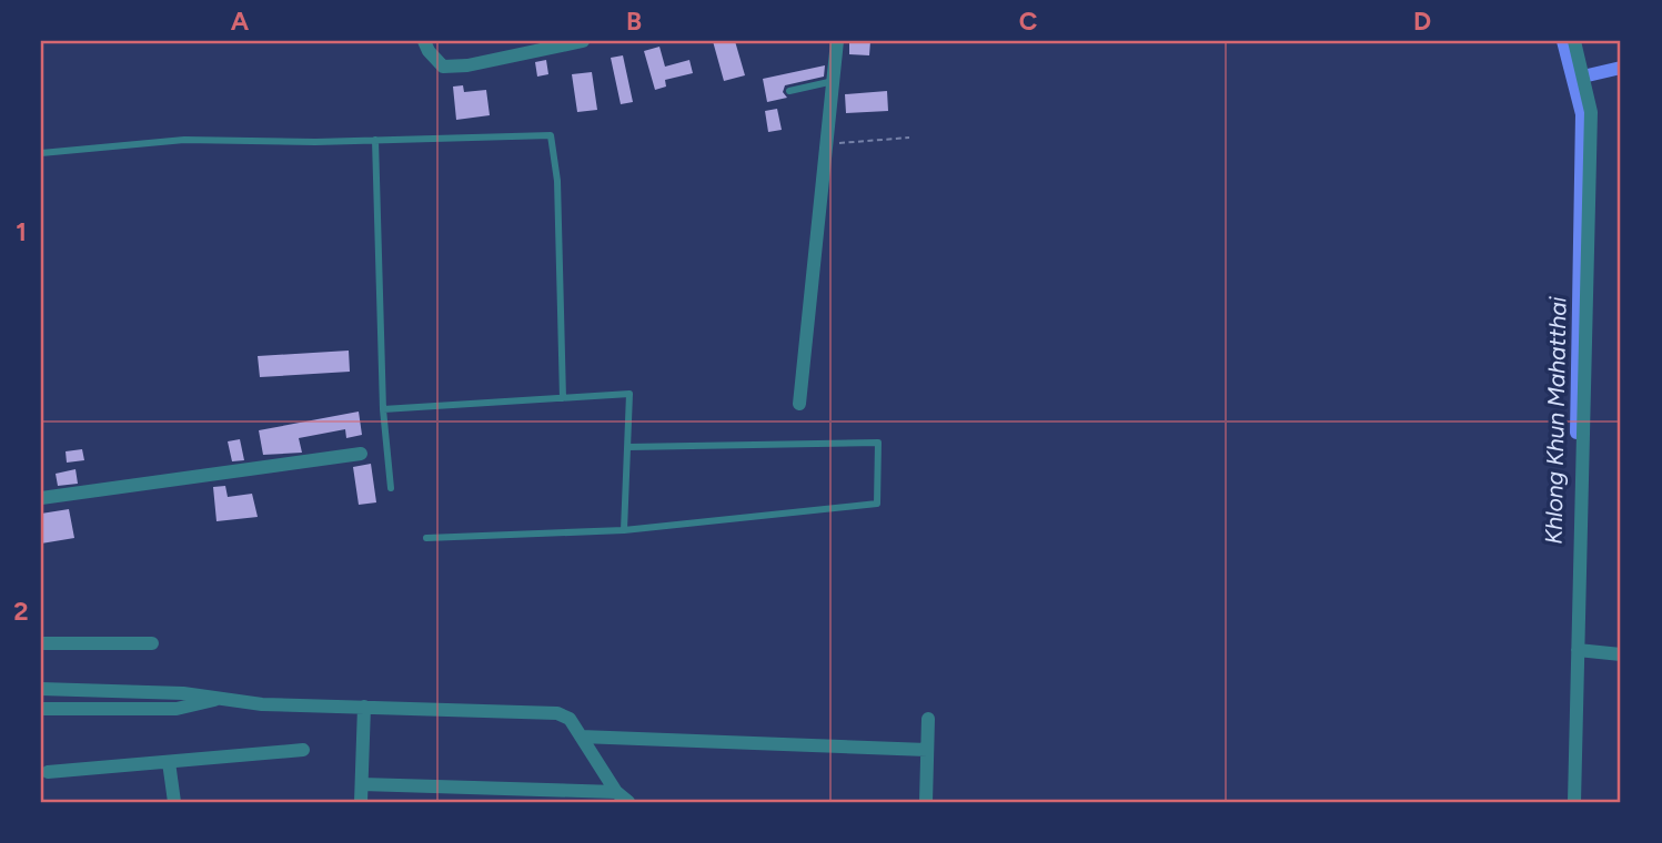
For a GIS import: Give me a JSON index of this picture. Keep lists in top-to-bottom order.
{
  "water": ["Khlong Khun Mahatthai"],
  "grid": {
    "columns": [
      "A",
      "B",
      "C",
      "D"
    ],
    "rows": ["1", "2"]
  }
}
